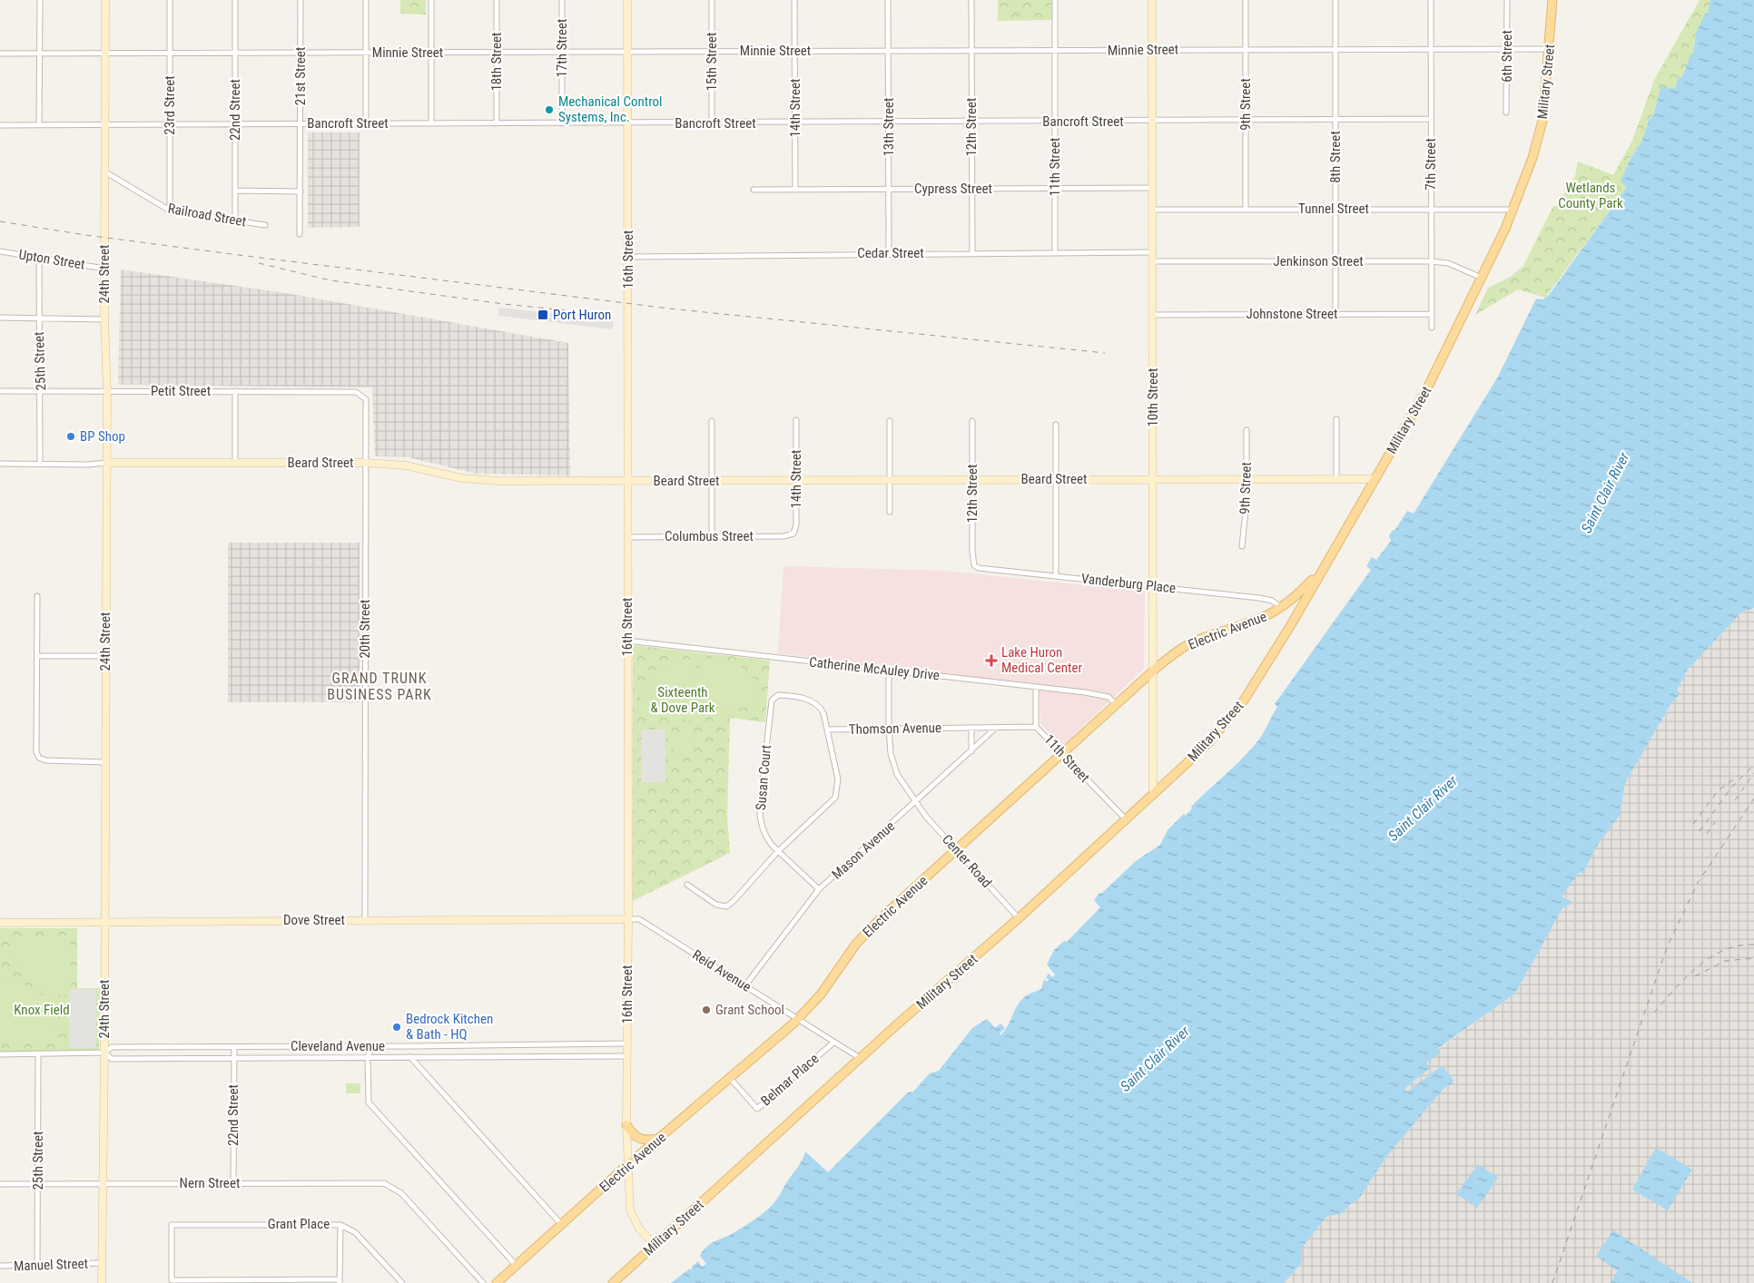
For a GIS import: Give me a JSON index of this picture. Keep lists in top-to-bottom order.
{
  "streets": {
    "main road": ["Military Street", "Electric Avenue"],
    "street": [
      "17th Street",
      "Minnie Street",
      "6th Street",
      "18th Street",
      "15th Street",
      "21st Street",
      "9th Street",
      "23rd Street",
      "14th Street",
      "22nd Street",
      "Bancroft Street",
      "13th Street",
      "12th Street",
      "8th Street",
      "7th Street",
      "11th Street",
      "Cypress Street",
      "Tunnel Street",
      "Railroad Street",
      "Cedar Street",
      "Upton Street",
      "16th Street",
      "Jenkinson Street",
      "24th Street",
      "Johnstone Street",
      "25th Street",
      "Petit Street",
      "10th Street",
      "Beard Street",
      "Columbus Street",
      "Vanderburg Place",
      "20th Street",
      "Catherine McAuley Drive",
      "Thomson Avenue",
      "Susan Court",
      "Mason Avenue",
      "Center Road",
      "Dove Street",
      "Reid Avenue",
      "Cleveland Avenue",
      "Belmar Place",
      "Nern Street",
      "Grant Place",
      "Manuel Street"
    ]
  },
  "crossings": [
    ["17th Street", "Minnie Street"],
    ["17th Street", "Bancroft Street"],
    ["Minnie Street", "6th Street"],
    ["Minnie Street", "18th Street"],
    ["Minnie Street", "15th Street"],
    ["Minnie Street", "21st Street"],
    ["Minnie Street", "Military Street"],
    ["Minnie Street", "9th Street"],
    ["Minnie Street", "23rd Street"],
    ["Minnie Street", "14th Street"],
    ["Minnie Street", "22nd Street"],
    ["Minnie Street", "13th Street"],
    ["Minnie Street", "12th Street"],
    ["Minnie Street", "8th Street"],
    ["Minnie Street", "7th Street"],
    ["Minnie Street", "11th Street"],
    ["Minnie Street", "16th Street"],
    ["Minnie Street", "24th Street"],
    ["Minnie Street", "10th Street"],
    ["18th Street", "Bancroft Street"],
    ["15th Street", "Bancroft Street"],
    ["21st Street", "Bancroft Street"],
    ["Military Street", "11th Street"],
    ["Military Street", "Tunnel Street"],
    ["Military Street", "16th Street"],
    ["Military Street", "Jenkinson Street"],
    ["Military Street", "10th Street"],
    ["Military Street", "Beard Street"],
    ["Military Street", "Electric Avenue"],
    ["Military Street", "Center Road"],
    ["Military Street", "Reid Avenue"],
    ["9th Street", "Bancroft Street"],
    ["9th Street", "Tunnel Street"],
    ["9th Street", "Beard Street"],
    ["23rd Street", "Bancroft Street"],
    ["23rd Street", "Railroad Street"],
    ["14th Street", "Bancroft Street"],
    ["14th Street", "Cypress Street"],
    ["14th Street", "Beard Street"],
    ["14th Street", "Columbus Street"],
    ["22nd Street", "Bancroft Street"],
    ["22nd Street", "Railroad Street"],
    ["22nd Street", "Cleveland Avenue"],
    ["22nd Street", "Nern Street"],
    ["Bancroft Street", "13th Street"],
    ["Bancroft Street", "12th Street"],
    ["Bancroft Street", "8th Street"],
    ["Bancroft Street", "7th Street"],
    ["Bancroft Street", "11th Street"],
    ["Bancroft Street", "16th Street"],
    ["Bancroft Street", "24th Street"],
    ["Bancroft Street", "10th Street"],
    ["13th Street", "Cypress Street"],
    ["13th Street", "Cedar Street"],
    ["12th Street", "Cypress Street"],
    ["12th Street", "Cedar Street"],
    ["12th Street", "Beard Street"],
    ["12th Street", "Vanderburg Place"],
    ["8th Street", "Tunnel Street"],
    ["8th Street", "Jenkinson Street"],
    ["8th Street", "Johnstone Street"],
    ["7th Street", "Tunnel Street"],
    ["7th Street", "Jenkinson Street"],
    ["7th Street", "Johnstone Street"],
    ["11th Street", "Cypress Street"],
    ["11th Street", "Cedar Street"],
    ["11th Street", "Electric Avenue"],
    ["11th Street", "Catherine McAuley Drive"],
    ["11th Street", "Thomson Avenue"],
    ["Cypress Street", "10th Street"],
    ["Tunnel Street", "10th Street"],
    ["Railroad Street", "24th Street"],
    ["Cedar Street", "16th Street"],
    ["Cedar Street", "10th Street"],
    ["Upton Street", "24th Street"],
    ["Upton Street", "25th Street"],
    ["16th Street", "Beard Street"],
    ["16th Street", "Columbus Street"],
    ["16th Street", "Electric Avenue"],
    ["16th Street", "Catherine McAuley Drive"],
    ["16th Street", "Dove Street"],
    ["16th Street", "Reid Avenue"],
    ["16th Street", "Cleveland Avenue"],
    ["Jenkinson Street", "10th Street"],
    ["24th Street", "Petit Street"],
    ["24th Street", "Beard Street"],
    ["24th Street", "Dove Street"],
    ["24th Street", "Cleveland Avenue"],
    ["24th Street", "Nern Street"],
    ["24th Street", "Manuel Street"],
    ["Johnstone Street", "10th Street"],
    ["25th Street", "Petit Street"],
    ["25th Street", "Beard Street"],
    ["25th Street", "Cleveland Avenue"],
    ["25th Street", "Nern Street"],
    ["25th Street", "Manuel Street"],
    ["Petit Street", "20th Street"],
    ["10th Street", "Beard Street"],
    ["10th Street", "Vanderburg Place"],
    ["10th Street", "Electric Avenue"],
    ["Beard Street", "20th Street"],
    ["Vanderburg Place", "Electric Avenue"],
    ["20th Street", "Dove Street"],
    ["Electric Avenue", "Catherine McAuley Drive"],
    ["Electric Avenue", "Center Road"],
    ["Electric Avenue", "Reid Avenue"],
    ["Electric Avenue", "Belmar Place"],
    ["Thomson Avenue", "Susan Court"],
    ["Thomson Avenue", "Mason Avenue"],
    ["Susan Court", "Mason Avenue"],
    ["Mason Avenue", "Center Road"],
    ["Mason Avenue", "Reid Avenue"],
    ["Dove Street", "Reid Avenue"],
    ["Reid Avenue", "Belmar Place"]
  ],
  "districts": ["GRAND TRUNK BUSINESS PARK"],
  "water": ["Saint Clair River"],
  "parks": ["Wetlands County Park", "Sixteenth & Dove Park", "Knox Field"],
  "places": {
    "other": [
      "Mechanical Control Systems, Inc.",
      "BP Shop",
      "Grant School",
      "Bedrock Kitchen & Bath - HQ"
    ],
    "transit": ["Port Huron"],
    "health": ["Lake Huron Medical Center"]
  }
}
